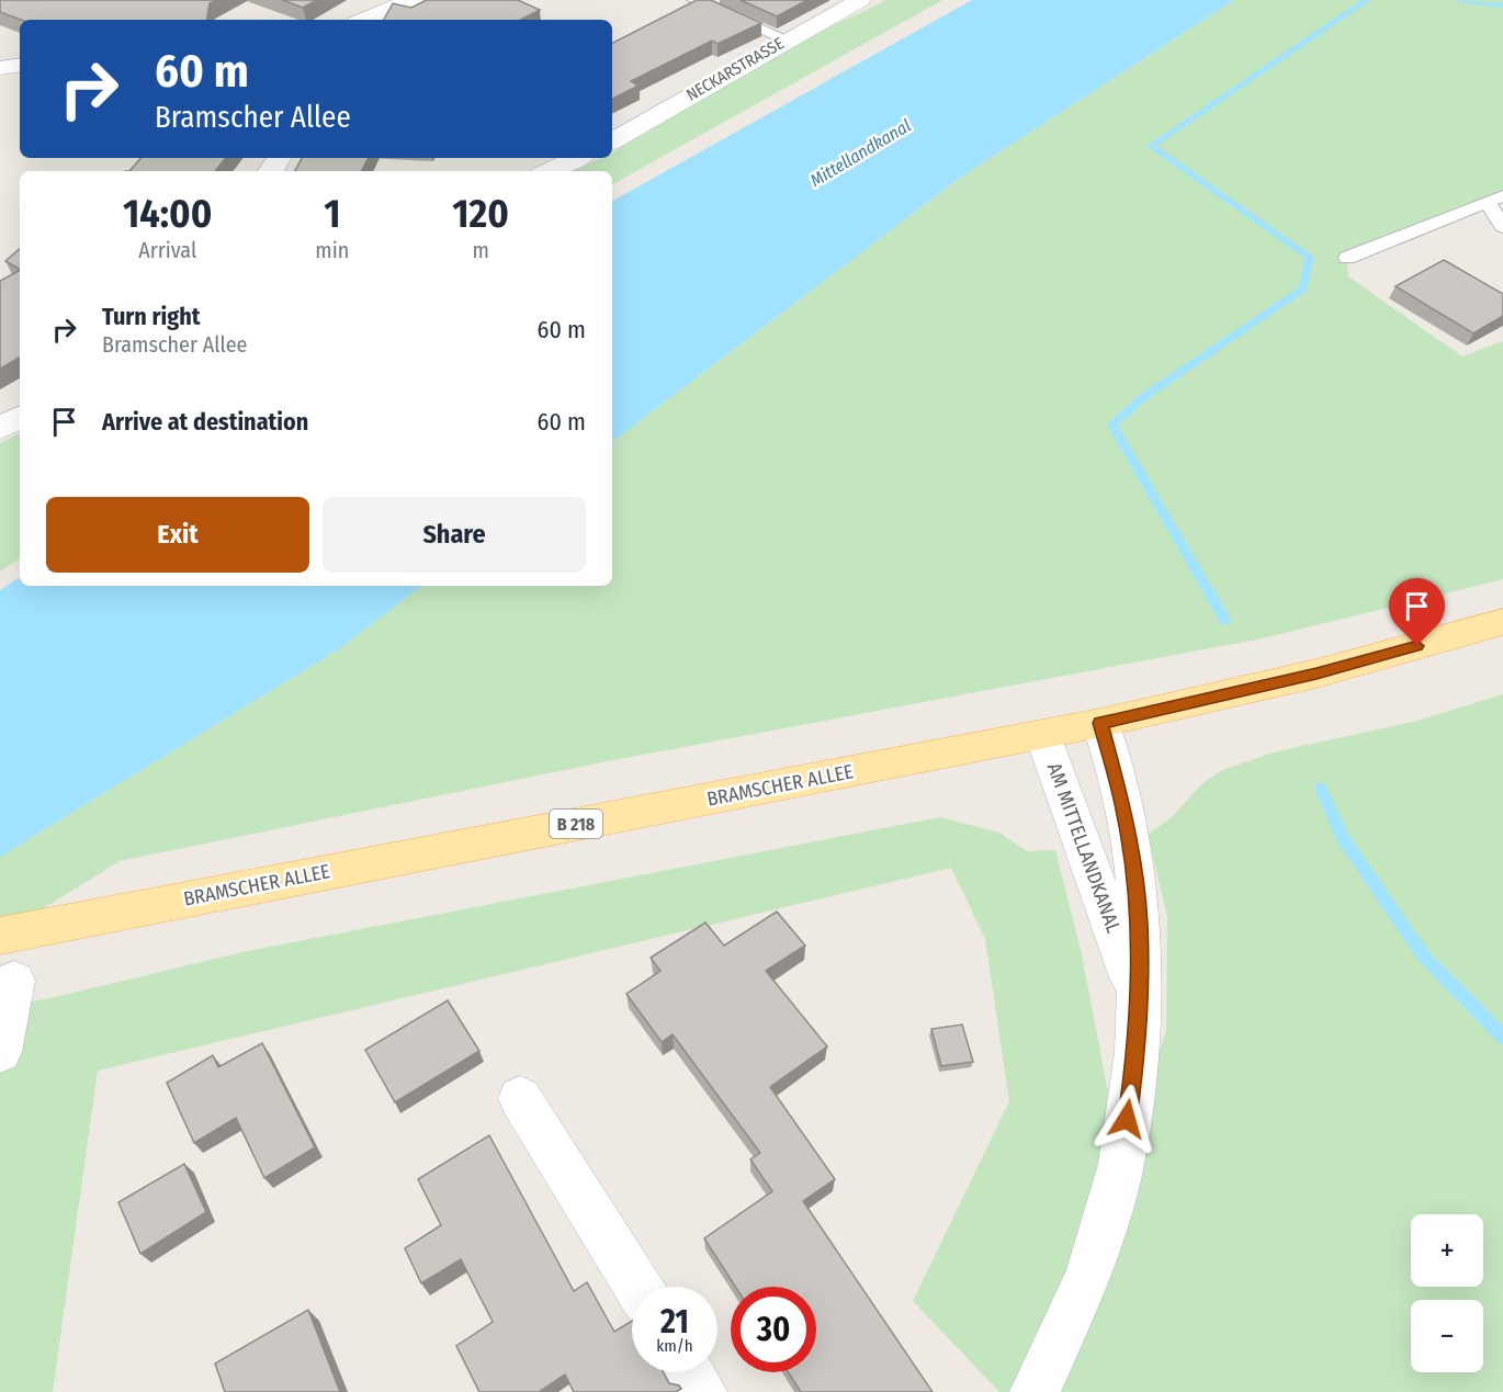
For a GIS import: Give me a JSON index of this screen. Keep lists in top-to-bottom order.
{
  "streets": {
    "main road": ["BRAMSCHER ALLEE", "B 218"],
    "street": ["NECKARSTRASSE", "AM MITTELLANDKANAL"]
  },
  "crossings": [
    ["BRAMSCHER ALLEE", "AM MITTELLANDKANAL"]
  ],
  "water": ["Mittellandkanal"],
  "page": {
    "turn": ["60 m", "Bramscher Allee"],
    "eta": [
      "14:00",
      "Arrival",
      "1",
      "min",
      "120",
      "m"
    ],
    "list": [
      {
        "name": "Turn right",
        "note": "Bramscher Allee",
        "value": "60 m"
      },
      {
        "name": "Arrive at destination",
        "value": "60 m"
      }
    ],
    "buttons": ["Exit", "Share"],
    "map_buttons": ["+", "−"],
    "speed": "21 km/h",
    "limit": "30"
  }
}
